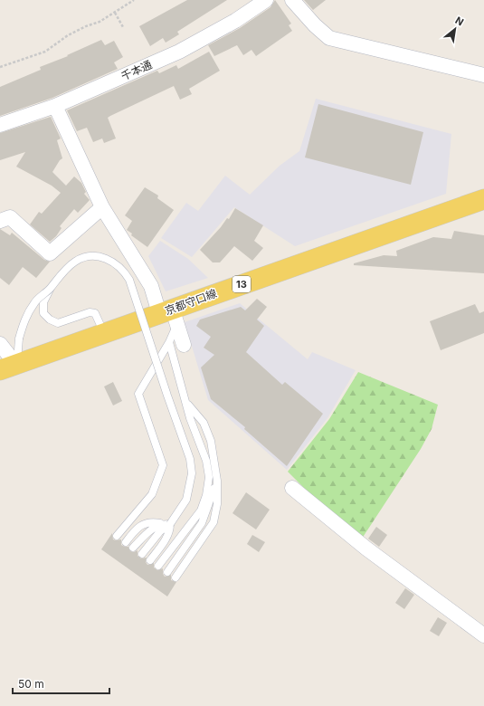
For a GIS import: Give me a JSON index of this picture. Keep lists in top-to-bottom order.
{
  "streets": {
    "main road": ["13", "京都守口線"],
    "street": ["千本通"]
  },
  "scale_bar": "50 m",
  "north": "top right"
}
